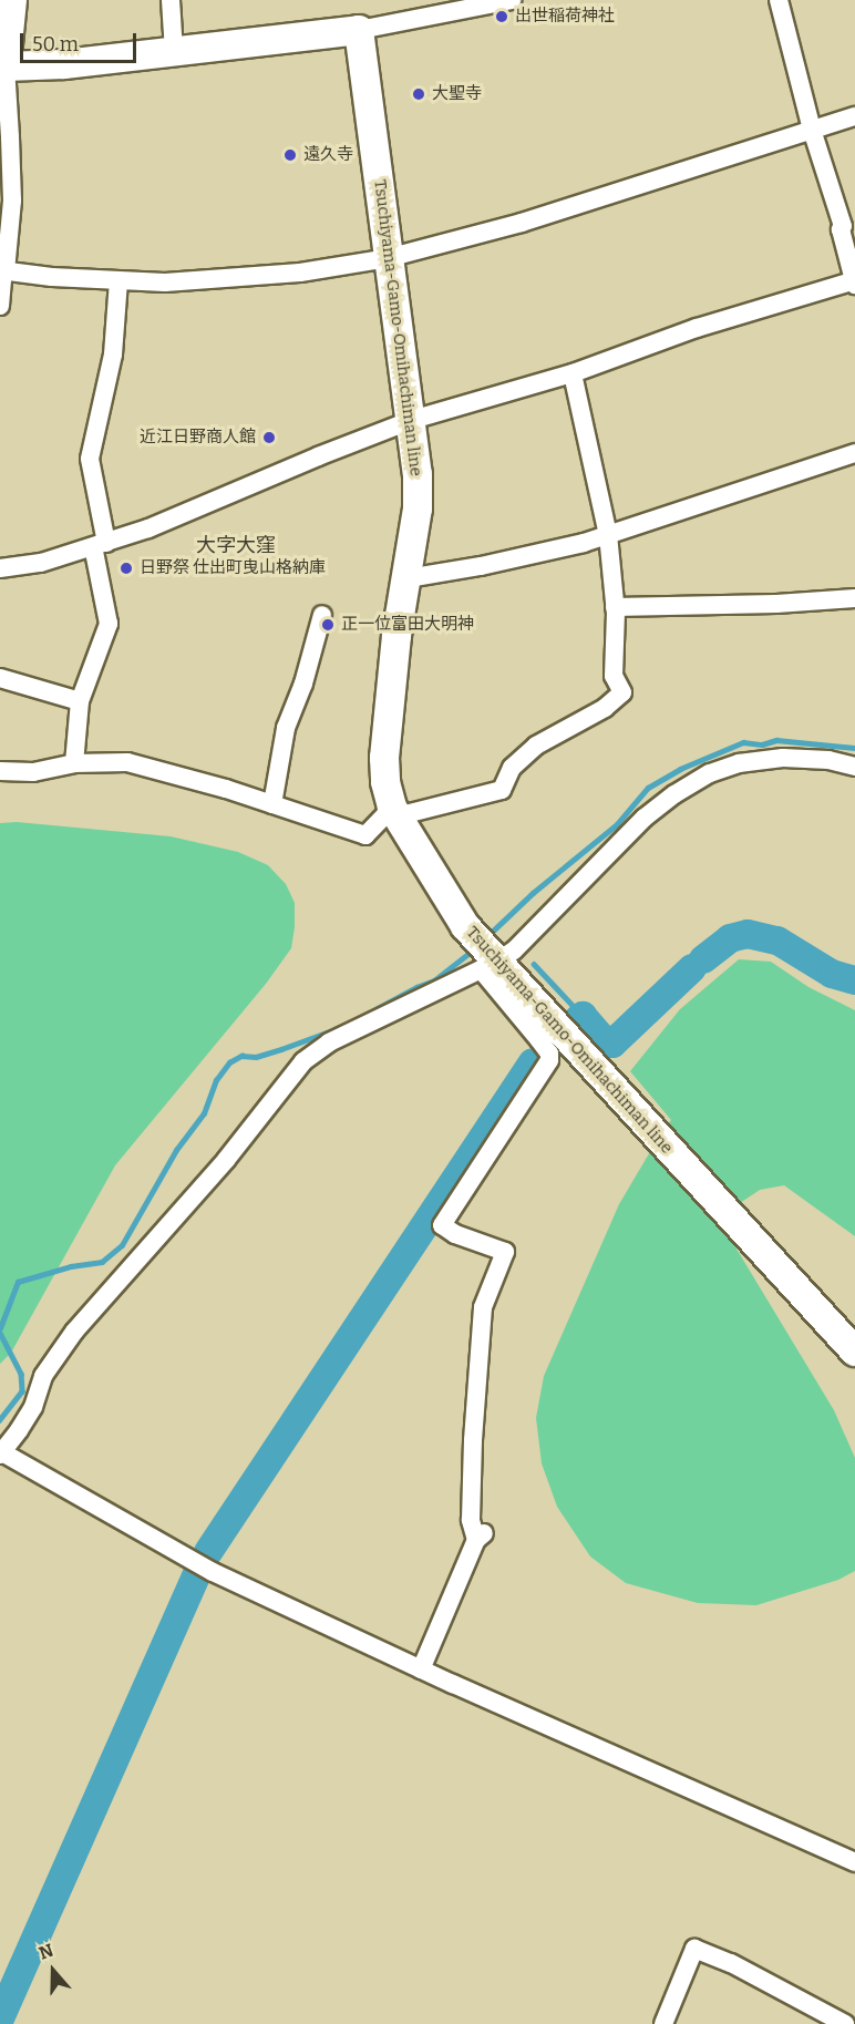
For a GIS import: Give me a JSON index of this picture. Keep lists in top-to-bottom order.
{
  "streets": {
    "main road": ["Tsuchiyama-Gamo-Omihachiman line"]
  },
  "districts": ["大字大窪"],
  "places": [
    "出世稲荷神社",
    "大聖寺",
    "遠久寺",
    "近江日野商人館",
    "日野祭 仕出町曳山格納庫",
    "正一位富田大明神"
  ],
  "scale_bar": "50 m",
  "north": "top"
}
